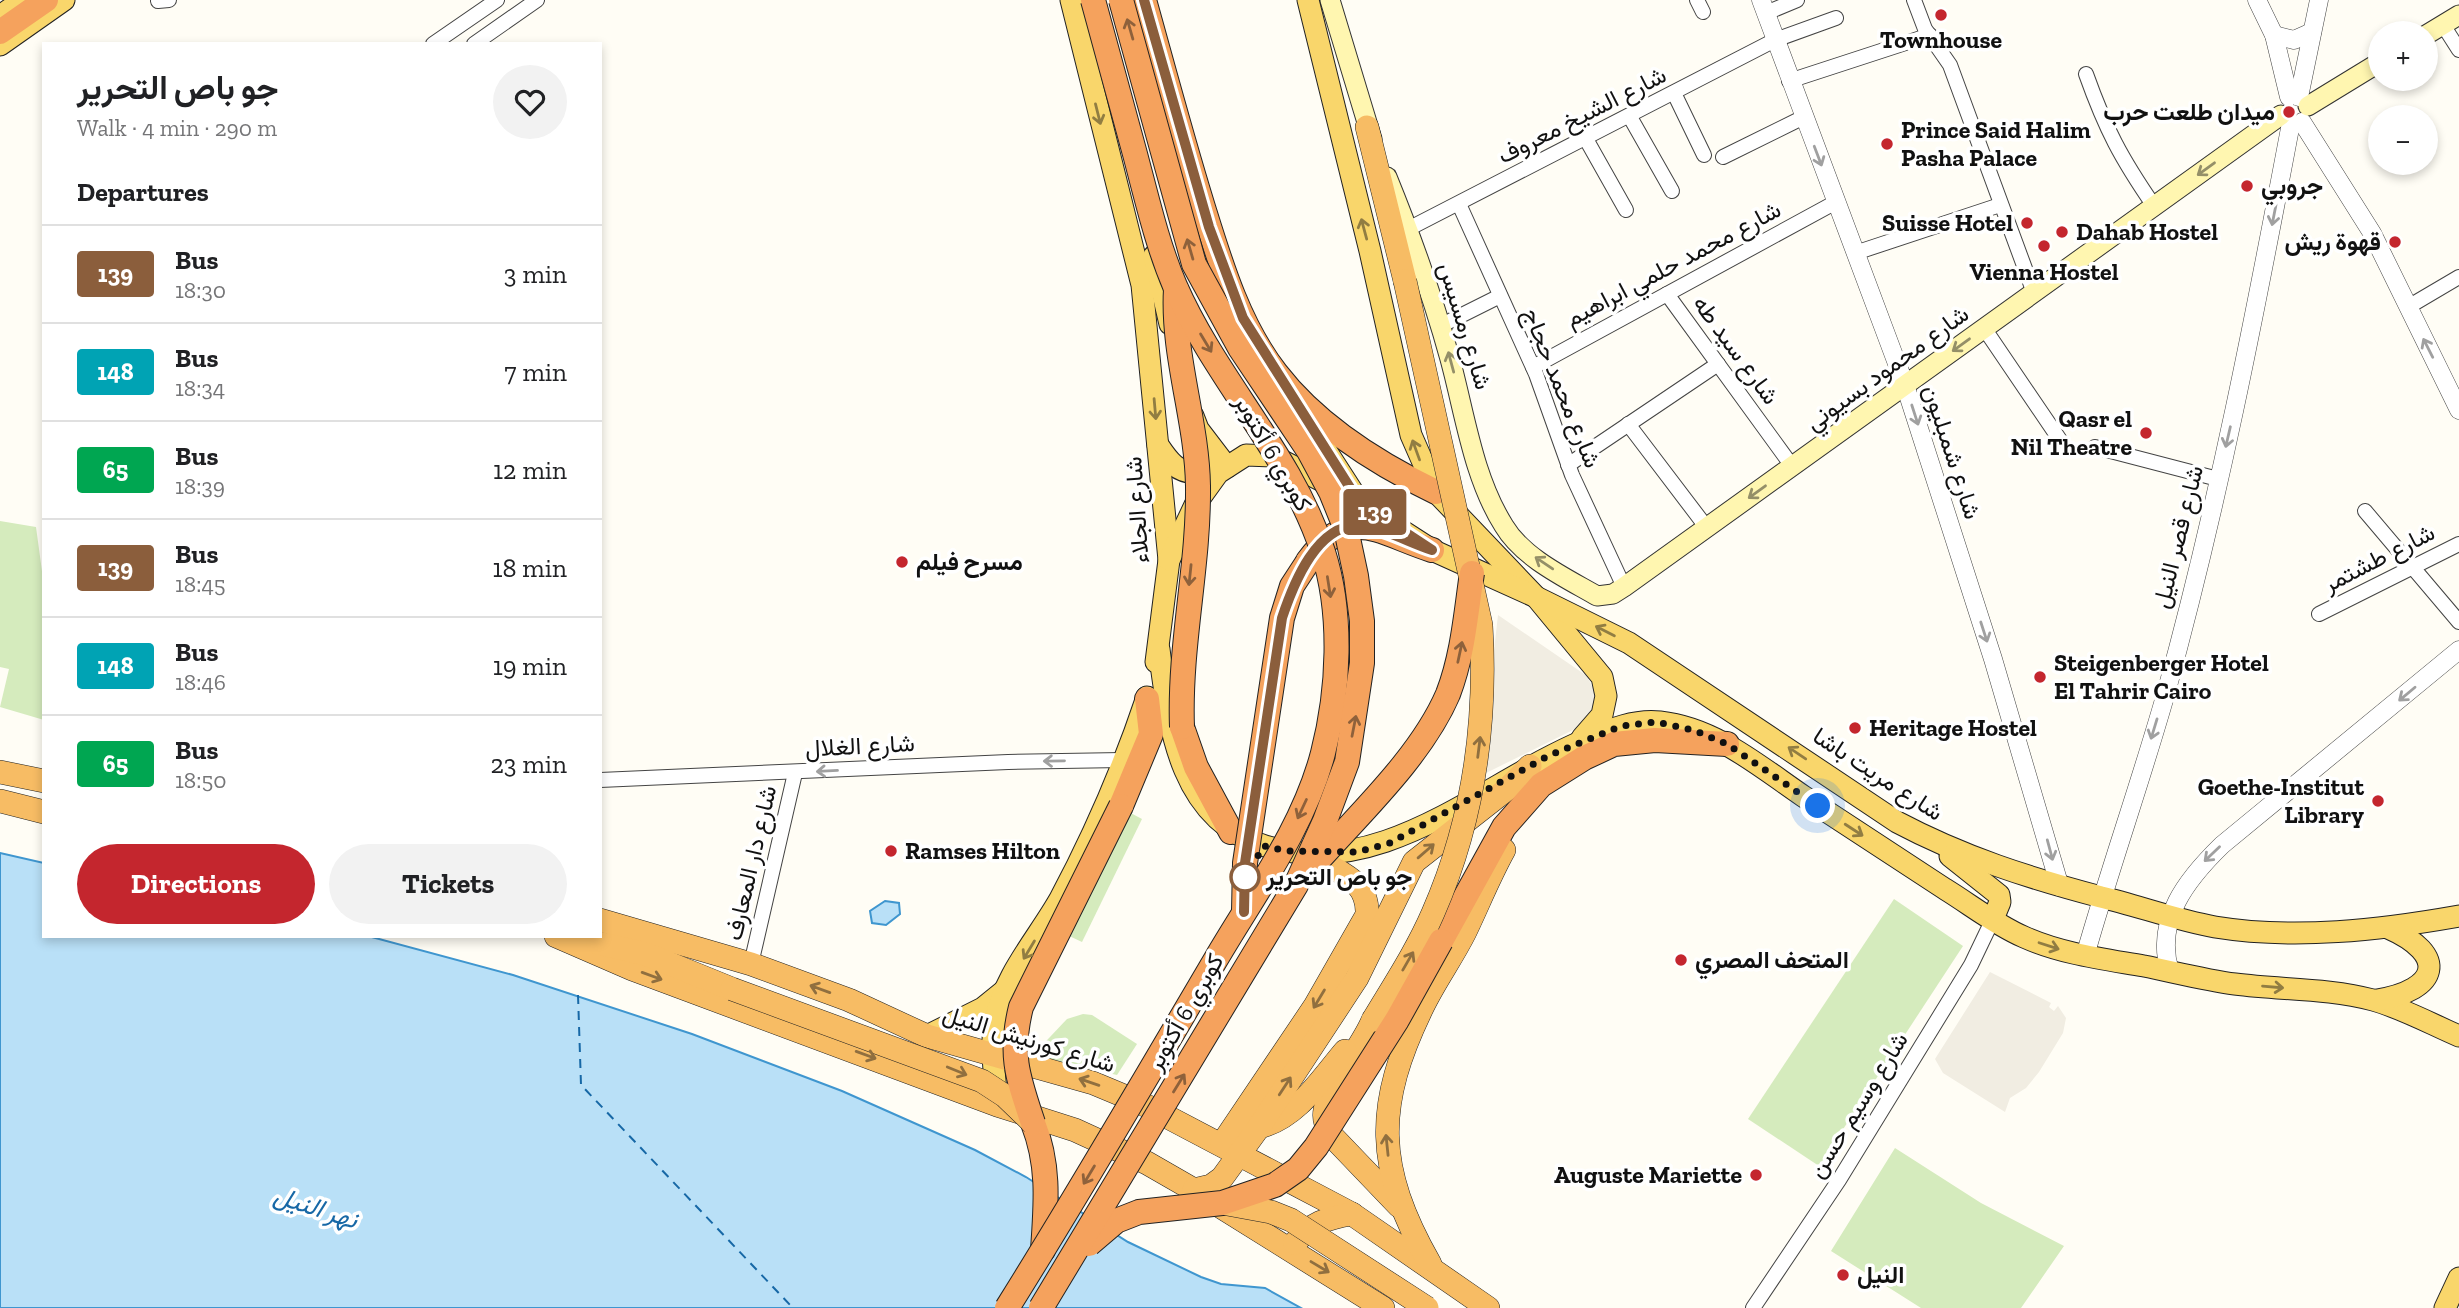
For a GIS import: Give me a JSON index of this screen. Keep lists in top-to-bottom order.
{
  "streets": {
    "highway": ["كوبري 6 أكتوبر", "شارع كورنيش النيل"],
    "main road": [
      "شارع رمسيس",
      "شارع محمود بسيوني",
      "شارع الجلاء",
      "شارع مريت باشا"
    ],
    "street": [
      "شارع الشيخ معروف",
      "شارع محمد حلمي ابراهيم",
      "شارع سيد طه",
      "شارع محمد حجاج",
      "شارع شمبليون",
      "شارع قصر النيل",
      "شارع طشتمر",
      "شارع الغلال",
      "شارع دار المعارف",
      "شارع وسيم حسن"
    ]
  },
  "crossings": [
    ["شارع الشيخ معروف", "شارع رمسيس"],
    ["شارع الشيخ معروف", "شارع محمد حجاج"],
    ["شارع الشيخ معروف", "شارع شمبليون"],
    ["شارع محمد حلمي ابراهيم", "شارع سيد طه"],
    ["شارع محمد حلمي ابراهيم", "شارع محمد حجاج"],
    ["شارع محمد حلمي ابراهيم", "شارع شمبليون"],
    ["شارع رمسيس", "شارع محمود بسيوني"],
    ["شارع رمسيس", "شارع محمد حجاج"],
    ["شارع سيد طه", "شارع محمود بسيوني"],
    ["شارع محمود بسيوني", "شارع محمد حجاج"],
    ["شارع محمود بسيوني", "شارع شمبليون"],
    ["شارع محمود بسيوني", "شارع قصر النيل"],
    ["شارع شمبليون", "شارع مريت باشا"],
    ["شارع الجلاء", "شارع الغلال"],
    ["شارع الجلاء", "شارع كورنيش النيل"],
    ["شارع قصر النيل", "شارع مريت باشا"],
    ["شارع الغلال", "شارع دار المعارف"],
    ["شارع دار المعارف", "شارع كورنيش النيل"]
  ],
  "one_way": ["شارع محمود بسيوني", "شارع قصر النيل", "شارع الغلال"],
  "water": ["نهر النيل"],
  "places": [
    "Townhouse",
    "ميدان طلعت حرب",
    "Prince Said Halim Pasha Palace",
    "جروبي",
    "Suisse Hotel",
    "Dahab Hostel",
    "قهوة ريش",
    "Vienna Hostel",
    "Qasr el Nil Theatre",
    "مسرح فيلم",
    "Steigenberger Hotel El Tahrir Cairo",
    "Heritage Hostel",
    "Goethe-Institut Library",
    "Ramses Hilton",
    "جو باص التحرير",
    "المتحف المصري",
    "Auguste Mariette",
    "النيل"
  ],
  "lines": ["bus line 139"],
  "page": {
    "on_map": "139",
    "map_buttons": ["+", "−"],
    "heading": [
      ["جو باص التحرير", "Walk · 4 min · 290 m"],
      "Departures"
    ],
    "list": [
      {
        "mark": "139",
        "name": "Bus",
        "note": "18:30",
        "value": "3 min"
      },
      {
        "mark": "148",
        "name": "Bus",
        "note": "18:34",
        "value": "7 min"
      },
      {
        "mark": "65",
        "name": "Bus",
        "note": "18:39",
        "value": "12 min"
      },
      {
        "mark": "139",
        "name": "Bus",
        "note": "18:45",
        "value": "18 min"
      },
      {
        "mark": "148",
        "name": "Bus",
        "note": "18:46",
        "value": "19 min"
      },
      {
        "mark": "65",
        "name": "Bus",
        "note": "18:50",
        "value": "23 min"
      }
    ],
    "buttons": ["Directions", "Tickets"]
  }
}
